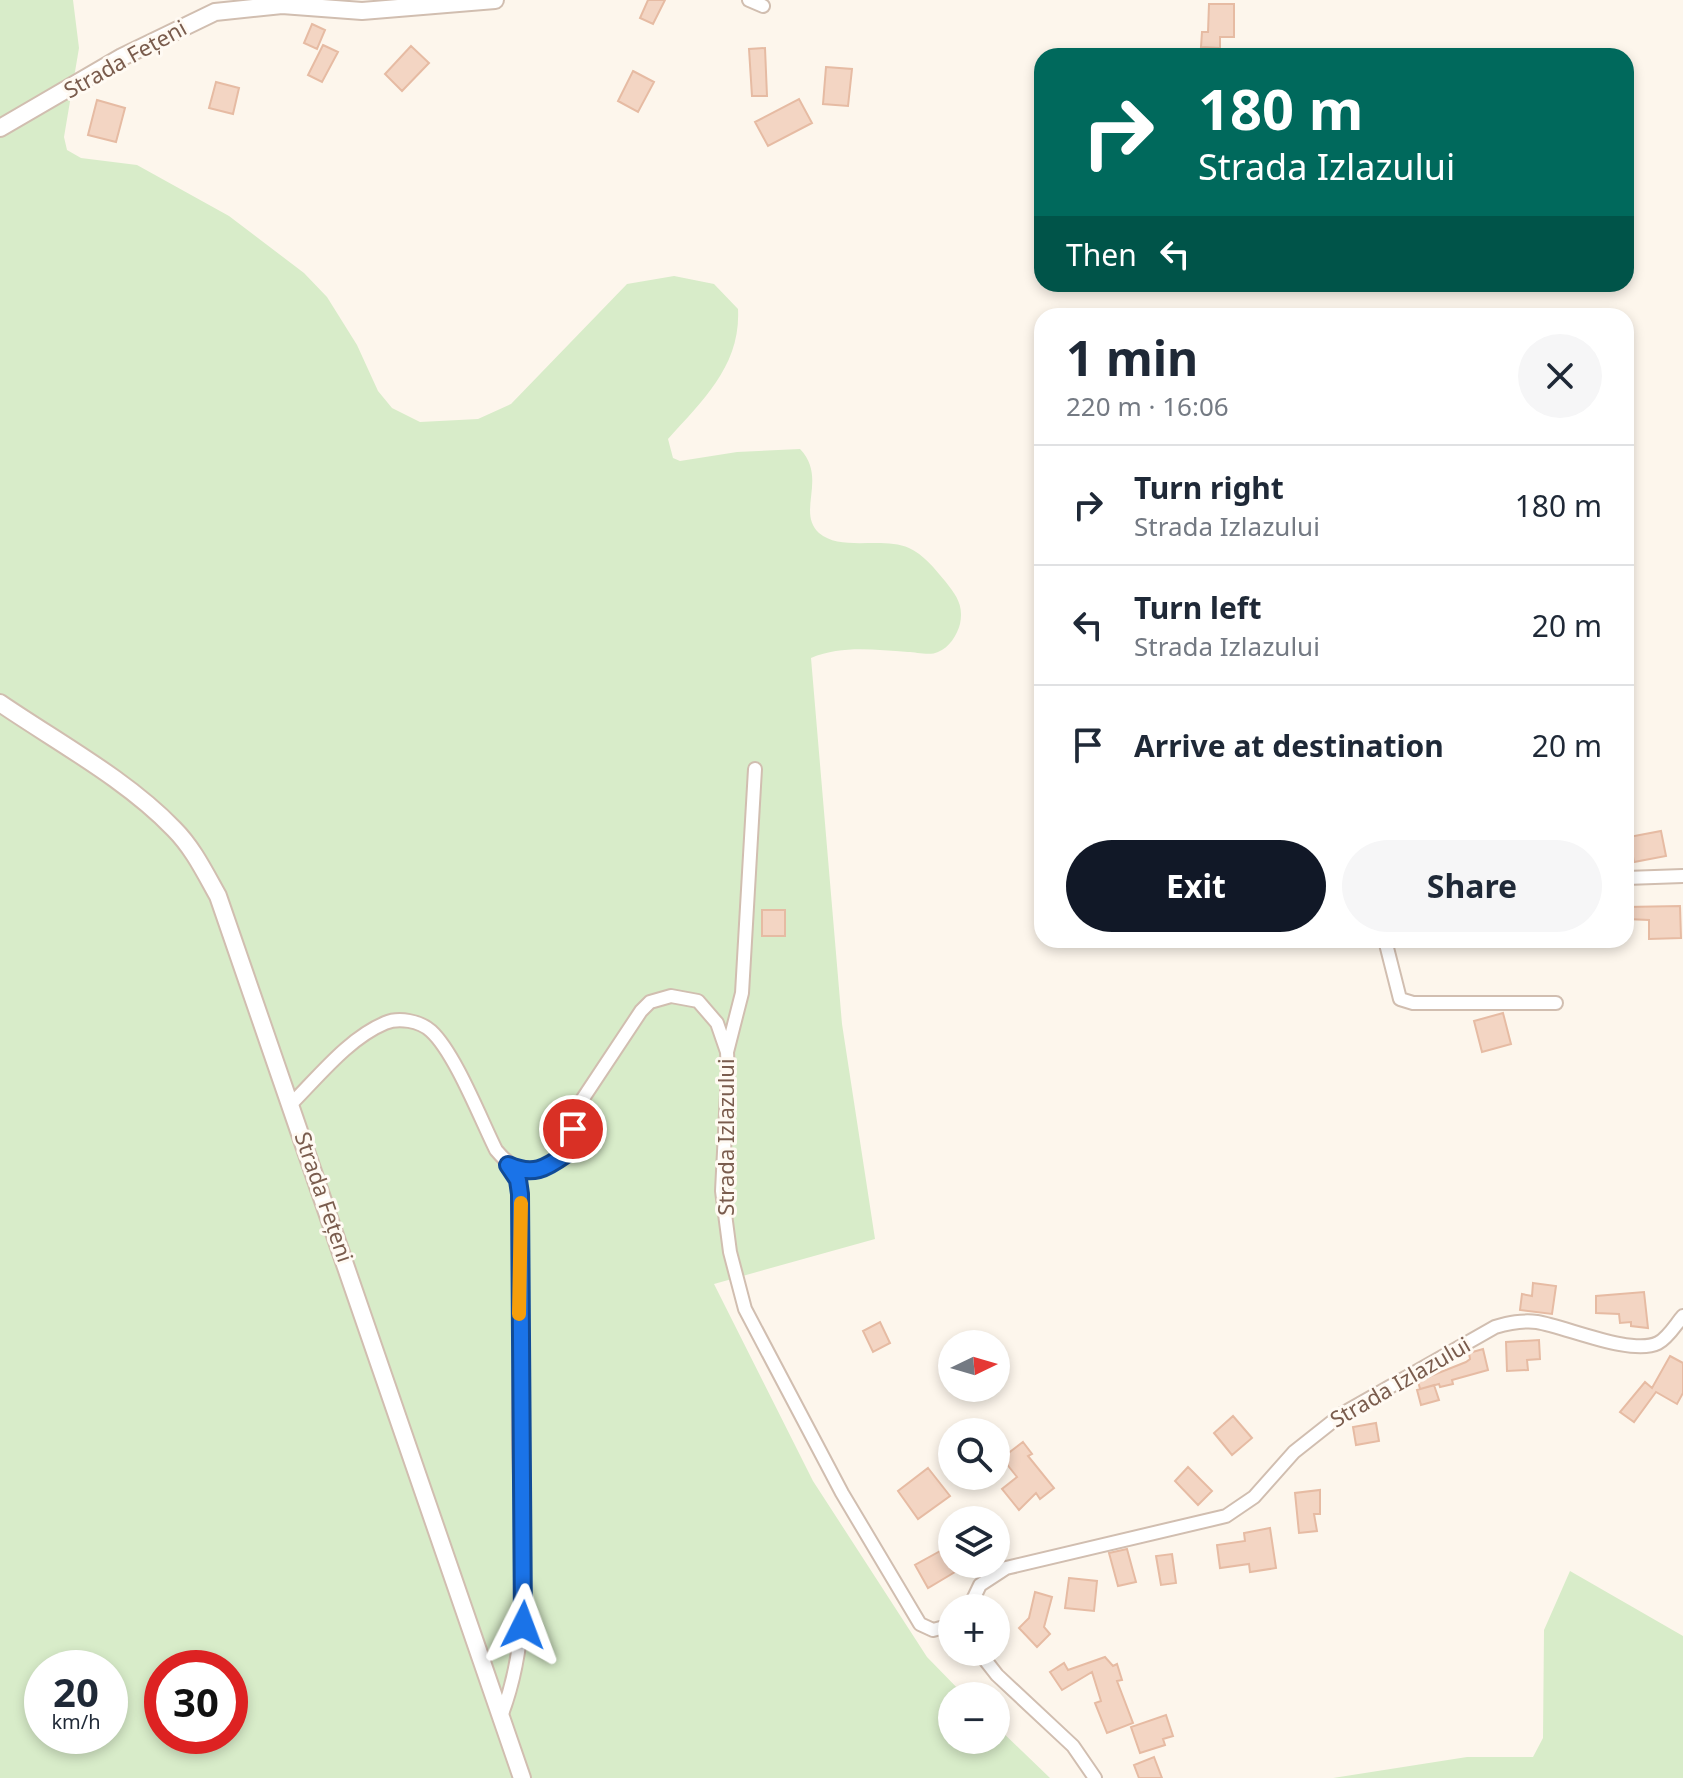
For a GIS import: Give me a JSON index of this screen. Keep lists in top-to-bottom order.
{
  "streets": {
    "street": ["Strada Fețeni", "Strada Izlazului"]
  },
  "north": "right",
  "page": {
    "turn": ["180 m", "Strada Izlazului"],
    "then": "Then",
    "heading": ["1 min", "220 m · 16:06"],
    "list": [
      {
        "name": "Turn right",
        "note": "Strada Izlazului",
        "value": "180 m"
      },
      {
        "name": "Turn left",
        "note": "Strada Izlazului",
        "value": "20 m"
      },
      {
        "name": "Arrive at destination",
        "value": "20 m"
      }
    ],
    "buttons": ["Exit", "Share"],
    "map_buttons": ["+", "−"],
    "speed": "20 km/h",
    "limit": "30"
  }
}
